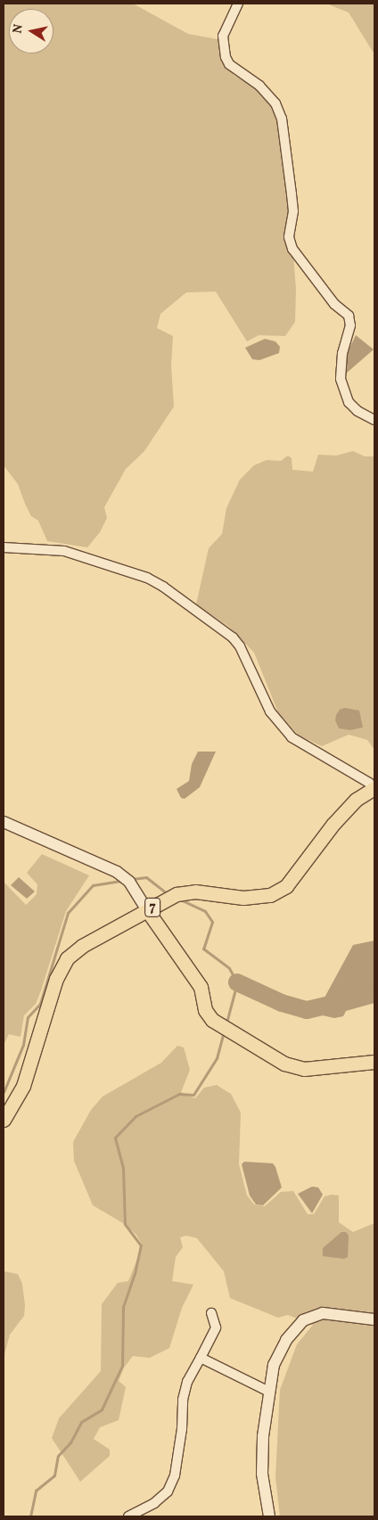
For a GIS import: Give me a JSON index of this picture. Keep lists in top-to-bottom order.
{
  "streets": {
    "main road": ["7"]
  },
  "north": "left"
}
